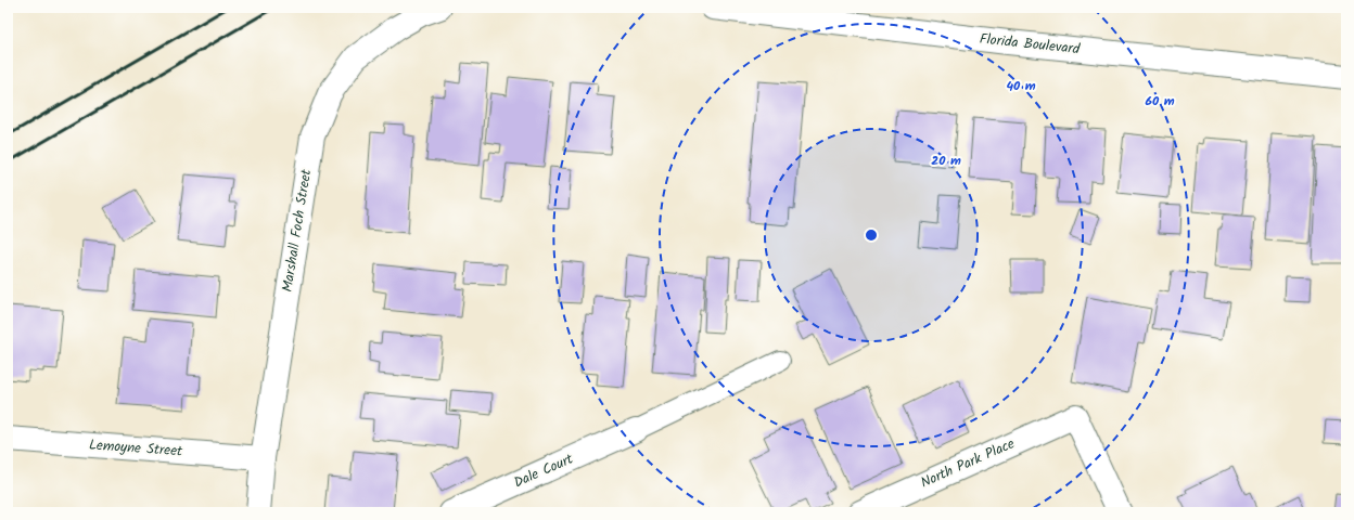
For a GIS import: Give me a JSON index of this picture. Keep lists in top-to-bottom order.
{
  "streets": {
    "street": [
      "Florida Boulevard",
      "Marshall Foch Street",
      "Lemoyne Street",
      "North Park Place",
      "Dale Court"
    ]
  },
  "crossings": [
    ["Marshall Foch Street", "Lemoyne Street"]
  ],
  "rings": ["40 m", "60 m", "20 m"]
}
